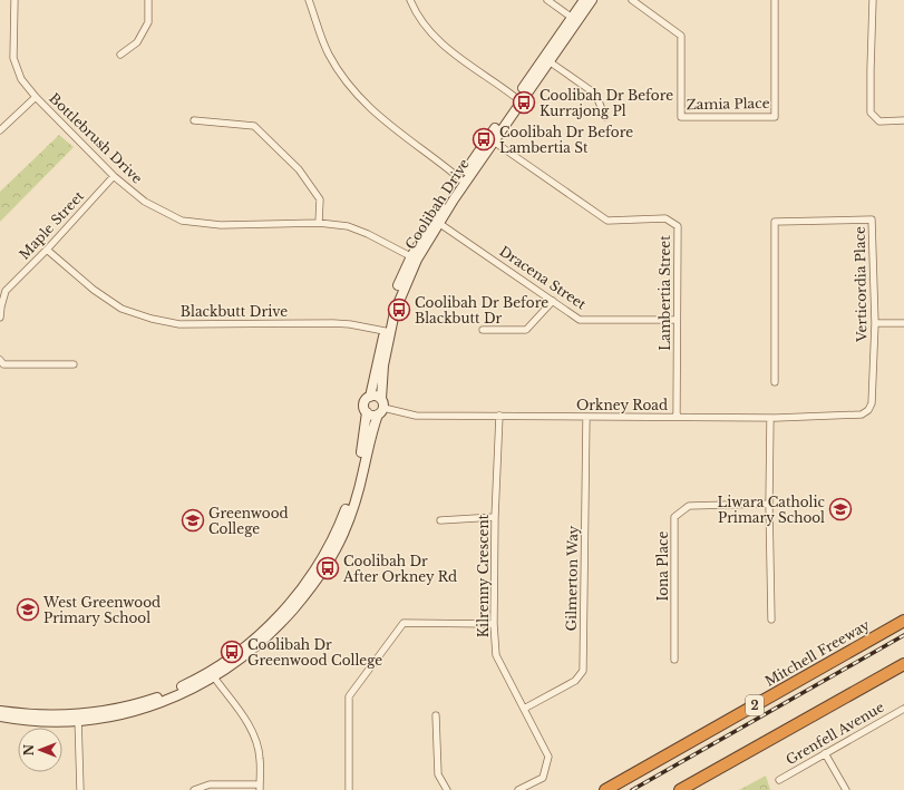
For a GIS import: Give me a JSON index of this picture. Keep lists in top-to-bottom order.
{
  "streets": {
    "highway": ["Mitchell Freeway", "2"],
    "main road": ["Coolibah Drive"],
    "street": [
      "Zamia Place",
      "Bottlebrush Drive",
      "Maple Street",
      "Dracena Street",
      "Verticordia Place",
      "Lambertia Street",
      "Blackbutt Drive",
      "Orkney Road",
      "Iona Place",
      "Kilrenny Crescent",
      "Gilmerton Way",
      "Grenfell Avenue"
    ]
  },
  "crossings": [
    ["Bottlebrush Drive", "Coolibah Drive"],
    ["Bottlebrush Drive", "Maple Street"],
    ["Coolibah Drive", "Dracena Street"],
    ["Coolibah Drive", "Lambertia Street"],
    ["Coolibah Drive", "Blackbutt Drive"],
    ["Coolibah Drive", "Orkney Road"],
    ["Maple Street", "Blackbutt Drive"],
    ["Dracena Street", "Lambertia Street"],
    ["Verticordia Place", "Orkney Road"],
    ["Lambertia Street", "Orkney Road"],
    ["Orkney Road", "Kilrenny Crescent"],
    ["Orkney Road", "Gilmerton Way"],
    ["Kilrenny Crescent", "Gilmerton Way"]
  ],
  "places": {
    "bus stop": [
      "Coolibah Dr Before Kurrajong Pl",
      "Coolibah Dr Before Lambertia St",
      "Coolibah Dr Before Blackbutt Dr",
      "Coolibah Dr After Orkney Rd",
      "Coolibah Dr Greenwood College"
    ],
    "school or university": ["Liwara Catholic Primary School", "Greenwood College", "West Greenwood Primary School"]
  },
  "north": "left"
}
